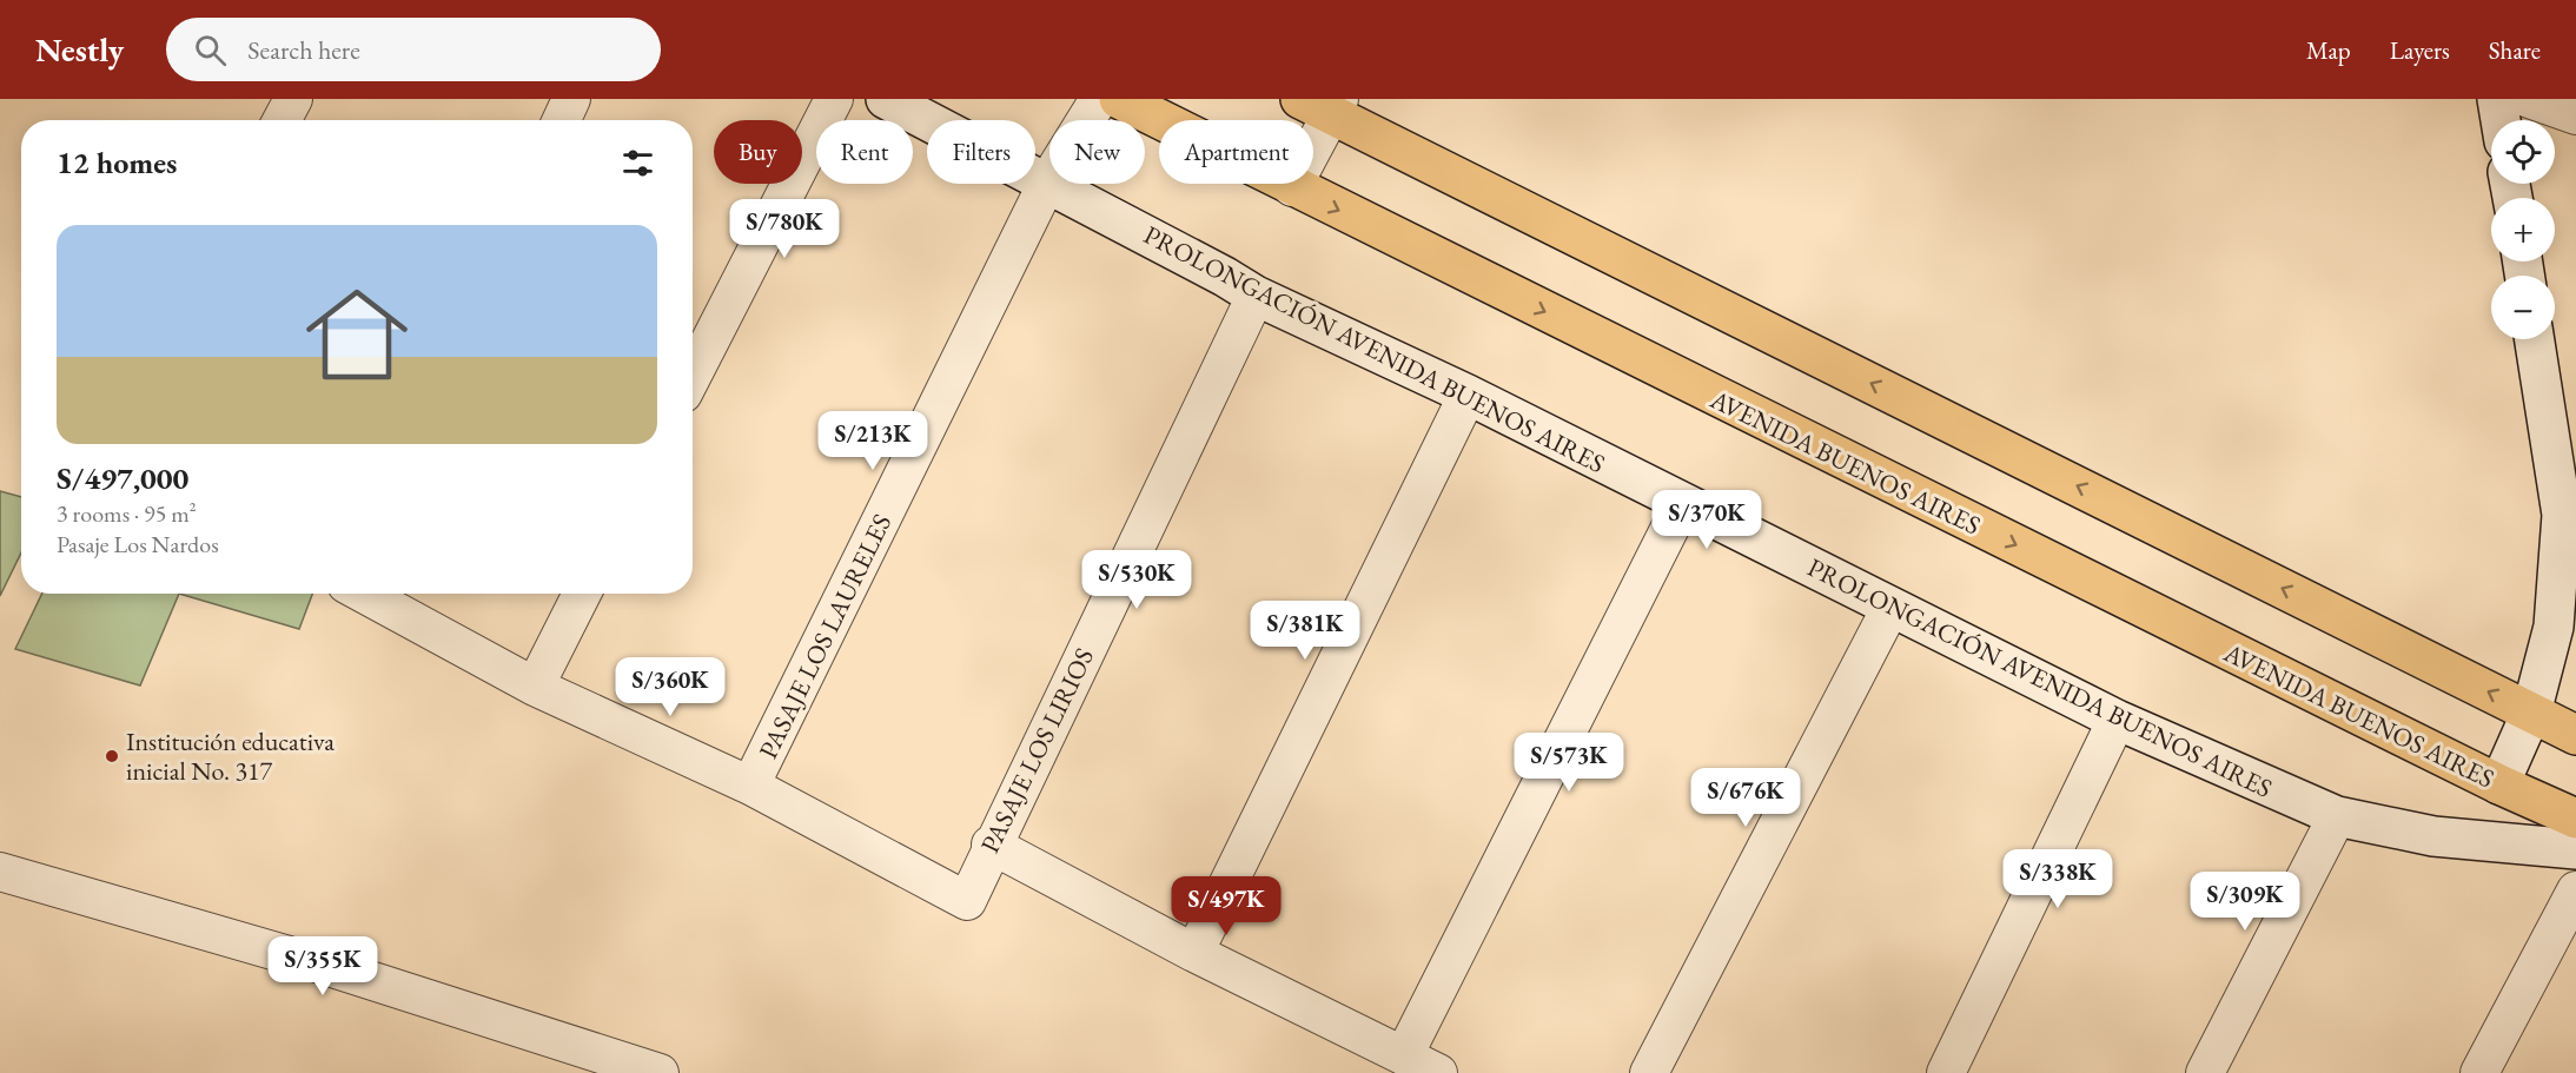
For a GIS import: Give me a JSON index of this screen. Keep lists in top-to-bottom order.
{
  "streets": {
    "main road": ["AVENIDA BUENOS AIRES"],
    "street": ["PROLONGACIÓN AVENIDA BUENOS AIRES", "PASAJE LOS LAURELES", "PASAJE LOS LIRIOS"]
  },
  "crossings": [
    ["PROLONGACIÓN AVENIDA BUENOS AIRES", "PASAJE LOS LAURELES"],
    ["PROLONGACIÓN AVENIDA BUENOS AIRES", "PASAJE LOS LIRIOS"],
    ["PASAJE LOS LAURELES", "PASAJE LOS LIRIOS"]
  ],
  "places": ["Institución educativa inicial No. 317"],
  "page": {
    "header": "Nestly",
    "search": "Search here",
    "nav": ["Map", "Layers", "Share"],
    "map_buttons": ["+", "−"],
    "chip": [
      "Buy",
      "Rent",
      "Filters",
      "New",
      "Apartment"
    ],
    "heading": "12 homes",
    "price": [
      "S/780K",
      "S/213K",
      "S/370K",
      "S/530K",
      "S/381K",
      "S/360K",
      "S/573K",
      "S/676K",
      "S/338K",
      "S/309K",
      "S/497K",
      "S/355K"
    ],
    "list": [
      {
        "name": "S/497,000",
        "note": "3 rooms · 95 m² · Pasaje Los Nardos"
      }
    ]
  }
}
